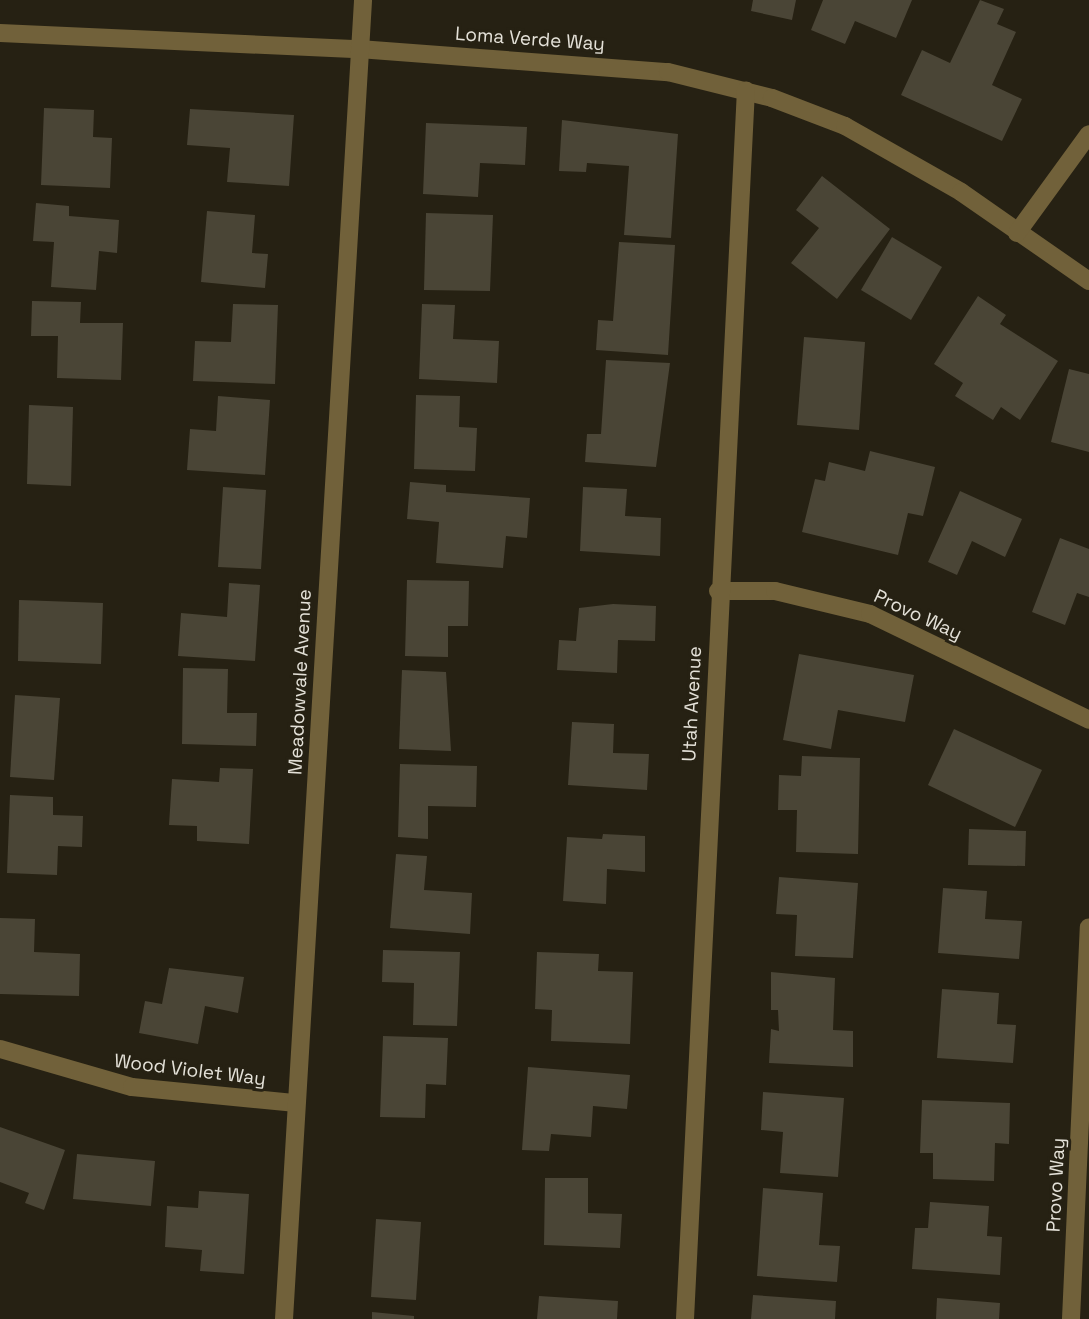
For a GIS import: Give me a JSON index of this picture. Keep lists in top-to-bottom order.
{
  "streets": {
    "street": [
      "Loma Verde Way",
      "Provo Way",
      "Meadowvale Avenue",
      "Utah Avenue",
      "Wood Violet Way"
    ]
  },
  "crossings": [
    ["Loma Verde Way", "Meadowvale Avenue"],
    ["Loma Verde Way", "Utah Avenue"],
    ["Provo Way", "Utah Avenue"],
    ["Meadowvale Avenue", "Wood Violet Way"]
  ]
}
